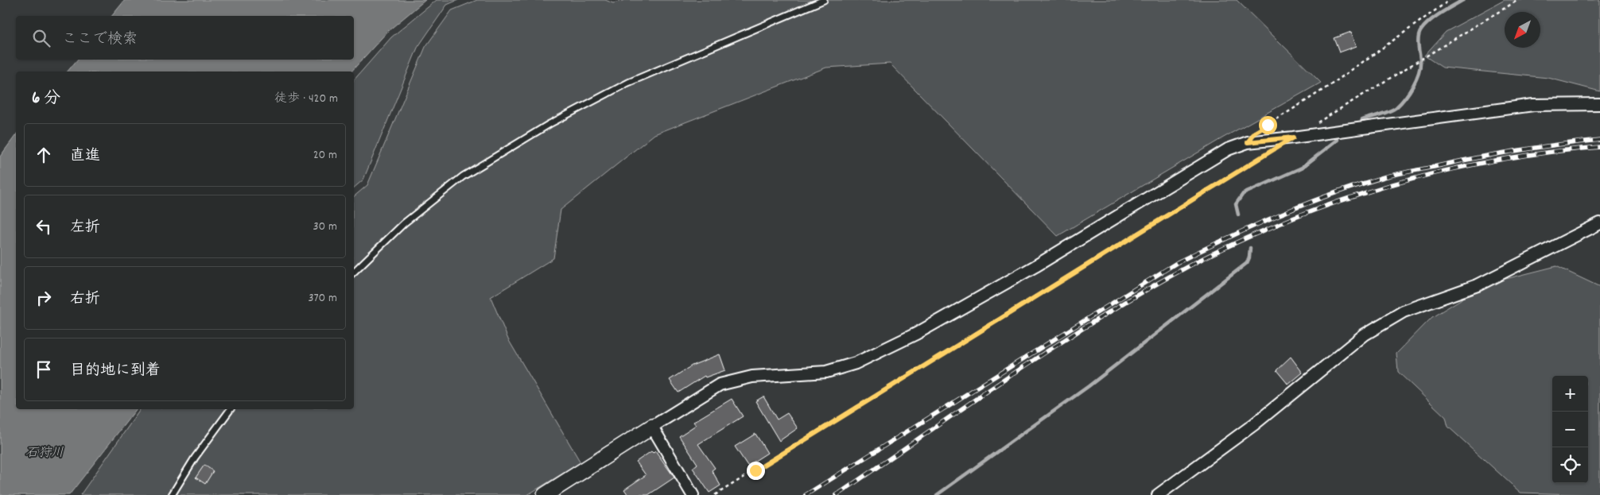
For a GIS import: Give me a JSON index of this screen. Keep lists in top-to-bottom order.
{
  "water": ["石狩川"],
  "north": "bottom left",
  "page": {
    "search": "ここで検索",
    "heading": ["6 分", "徒歩 · 420 m"],
    "list": [
      ["直進", "20 m"],
      ["左折", "30 m"],
      ["右折", "370 m"],
      "目的地に到着"
    ],
    "map_buttons": ["+", "−"]
  }
}
